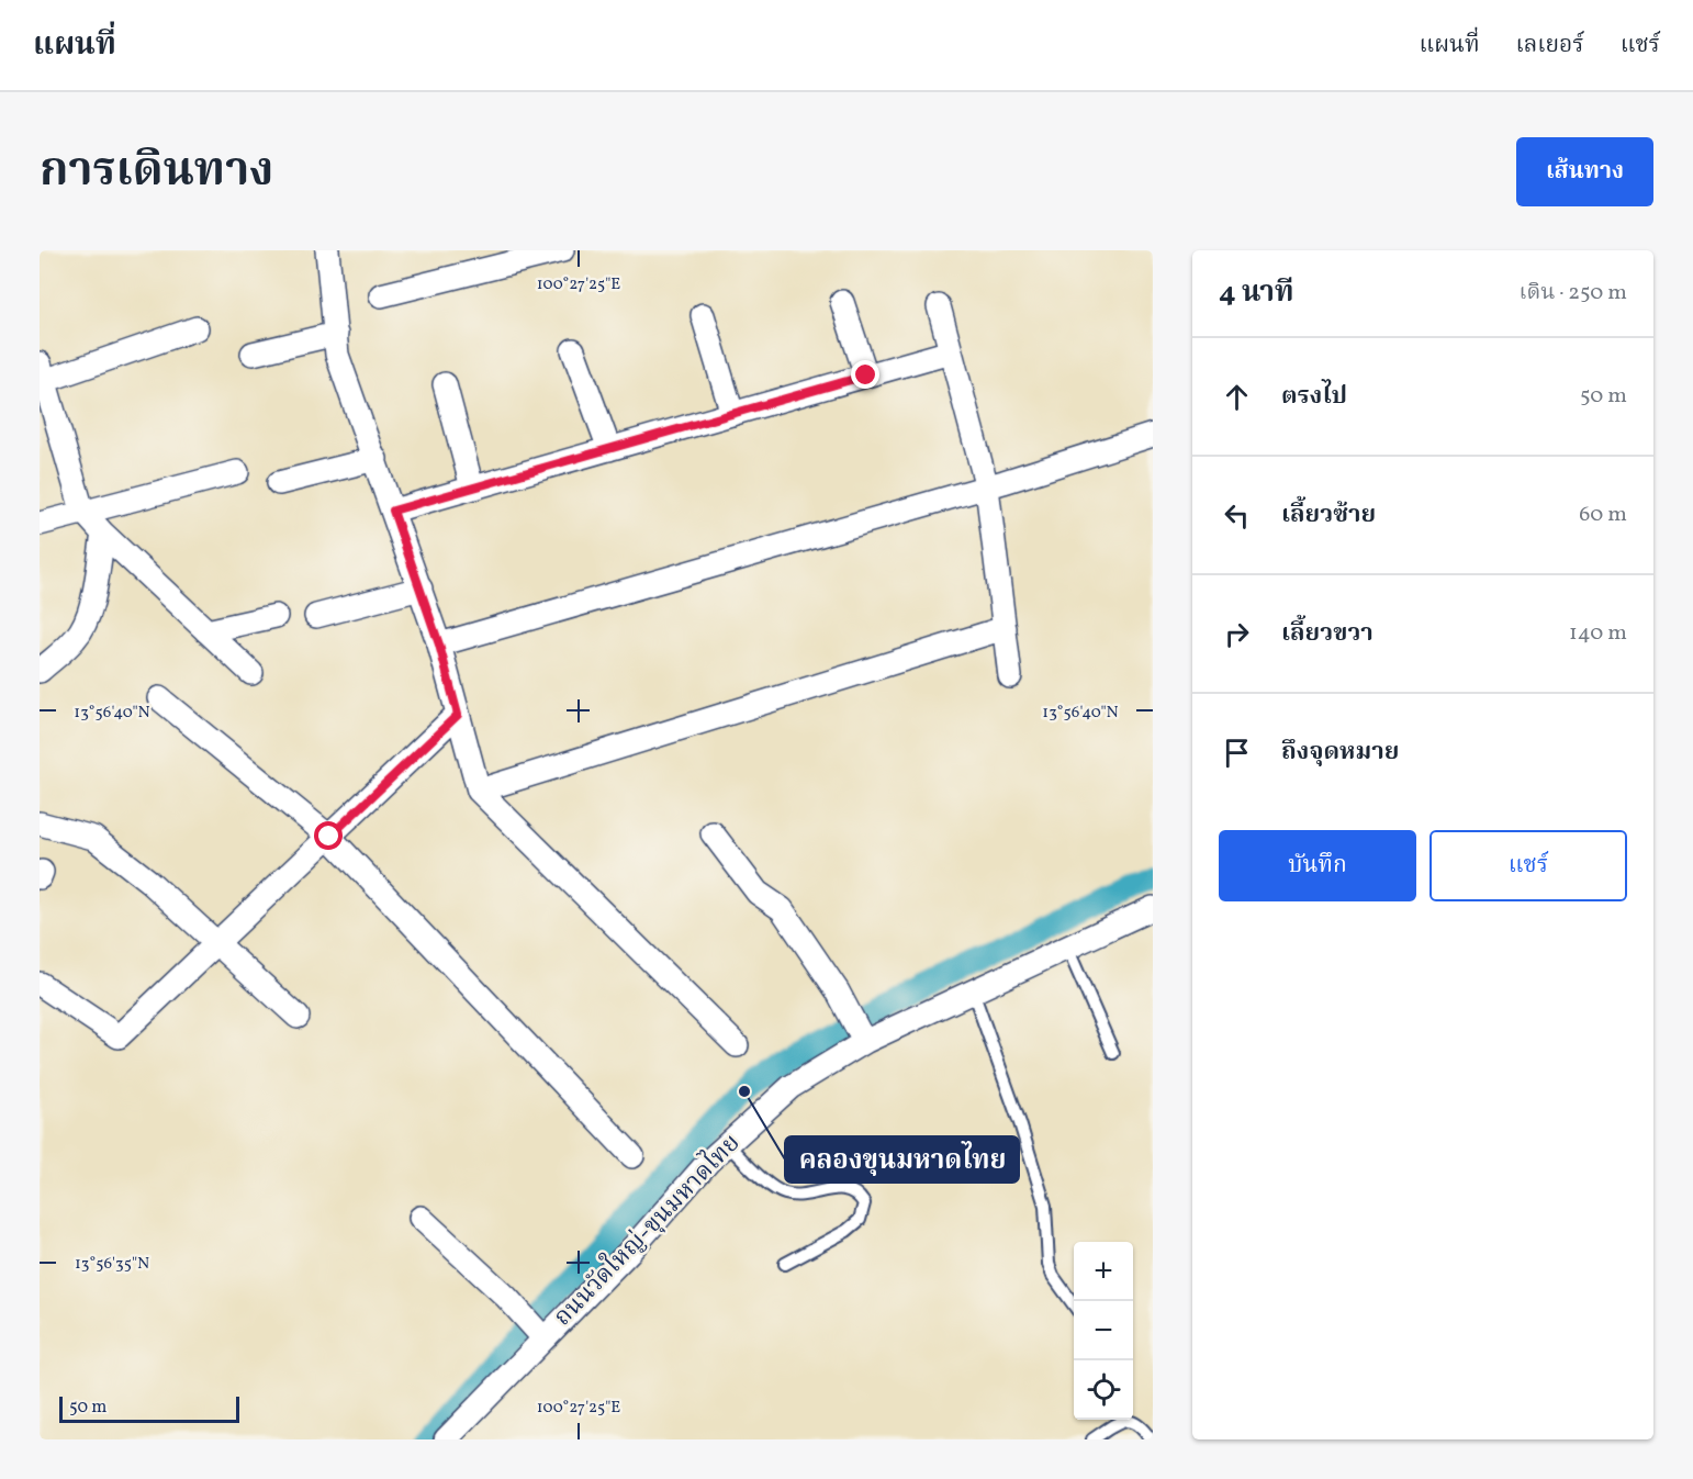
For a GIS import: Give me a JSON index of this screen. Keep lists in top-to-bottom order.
{
  "streets": {
    "street": ["ถนนวัดใหญ่-ขุนมหาดไทย"]
  },
  "places": ["คลองขุนมหาดไทย"],
  "scale_bar": "50 m",
  "page": {
    "header": "แผนที่",
    "nav": ["แผนที่", "เลเยอร์", "แชร์"],
    "title": "การเดินทาง",
    "buttons": [
      "เส้นทาง",
      ["บันทึก", "แชร์"]
    ],
    "heading": ["4 นาที", "เดิน · 250 m"],
    "list": [
      ["ตรงไป", "50 m"],
      ["เลี้ยวซ้าย", "60 m"],
      ["เลี้ยวขวา", "140 m"],
      "ถึงจุดหมาย"
    ],
    "map_buttons": ["+", "−"],
    "scale": "50 m"
  },
  "coordinates": ["100°27'25\"E", "13°56'40\"N", "13°56'35\"N"]
}
